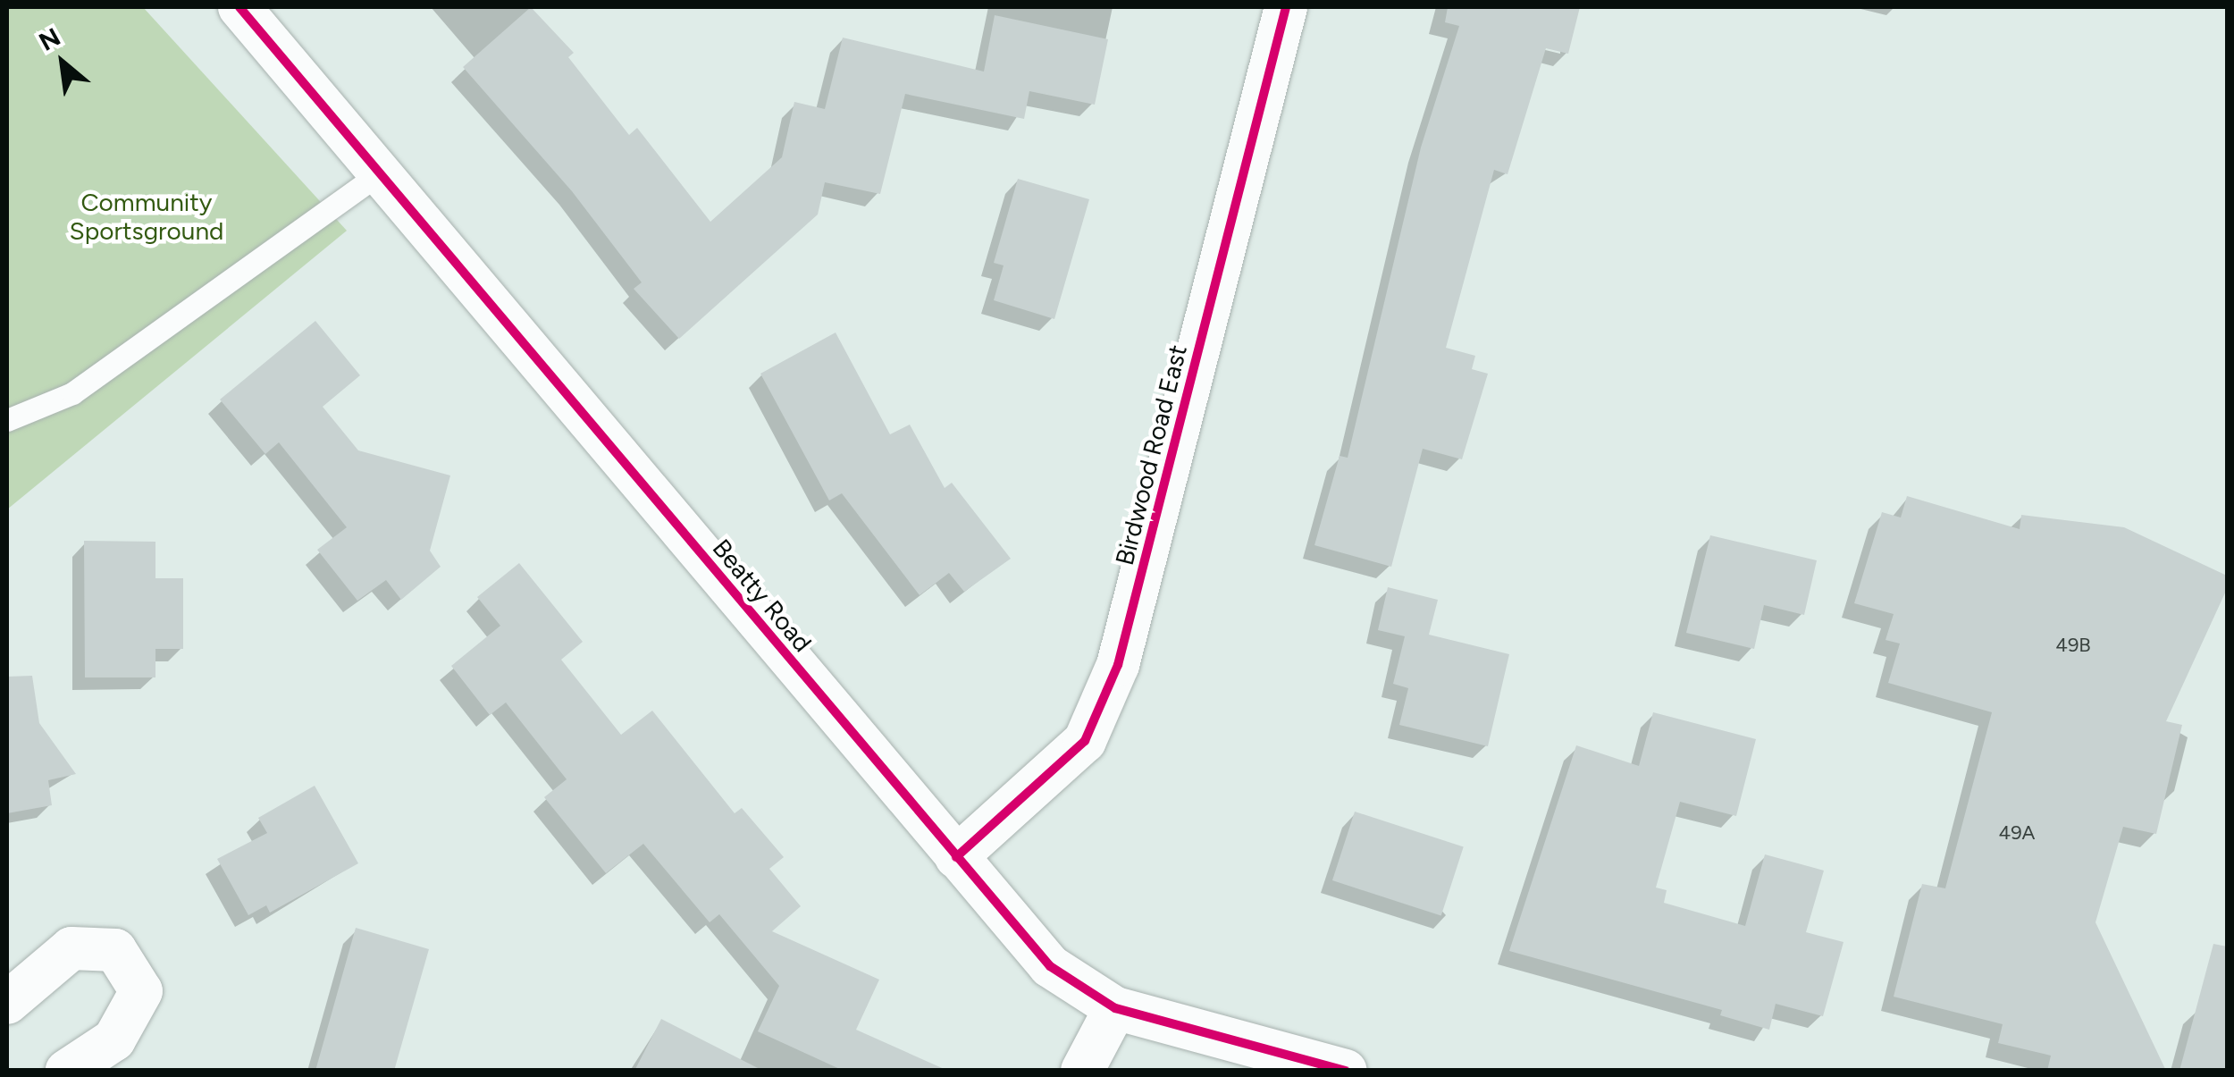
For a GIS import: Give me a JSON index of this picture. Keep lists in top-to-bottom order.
{
  "streets": {
    "street": ["Birdwood Road East", "Beatty Road"]
  },
  "crossings": [
    ["Birdwood Road East", "Beatty Road"]
  ],
  "parks": ["Community Sportsground"],
  "house_numbers": ["49B", "49A"],
  "north": "top left"
}
